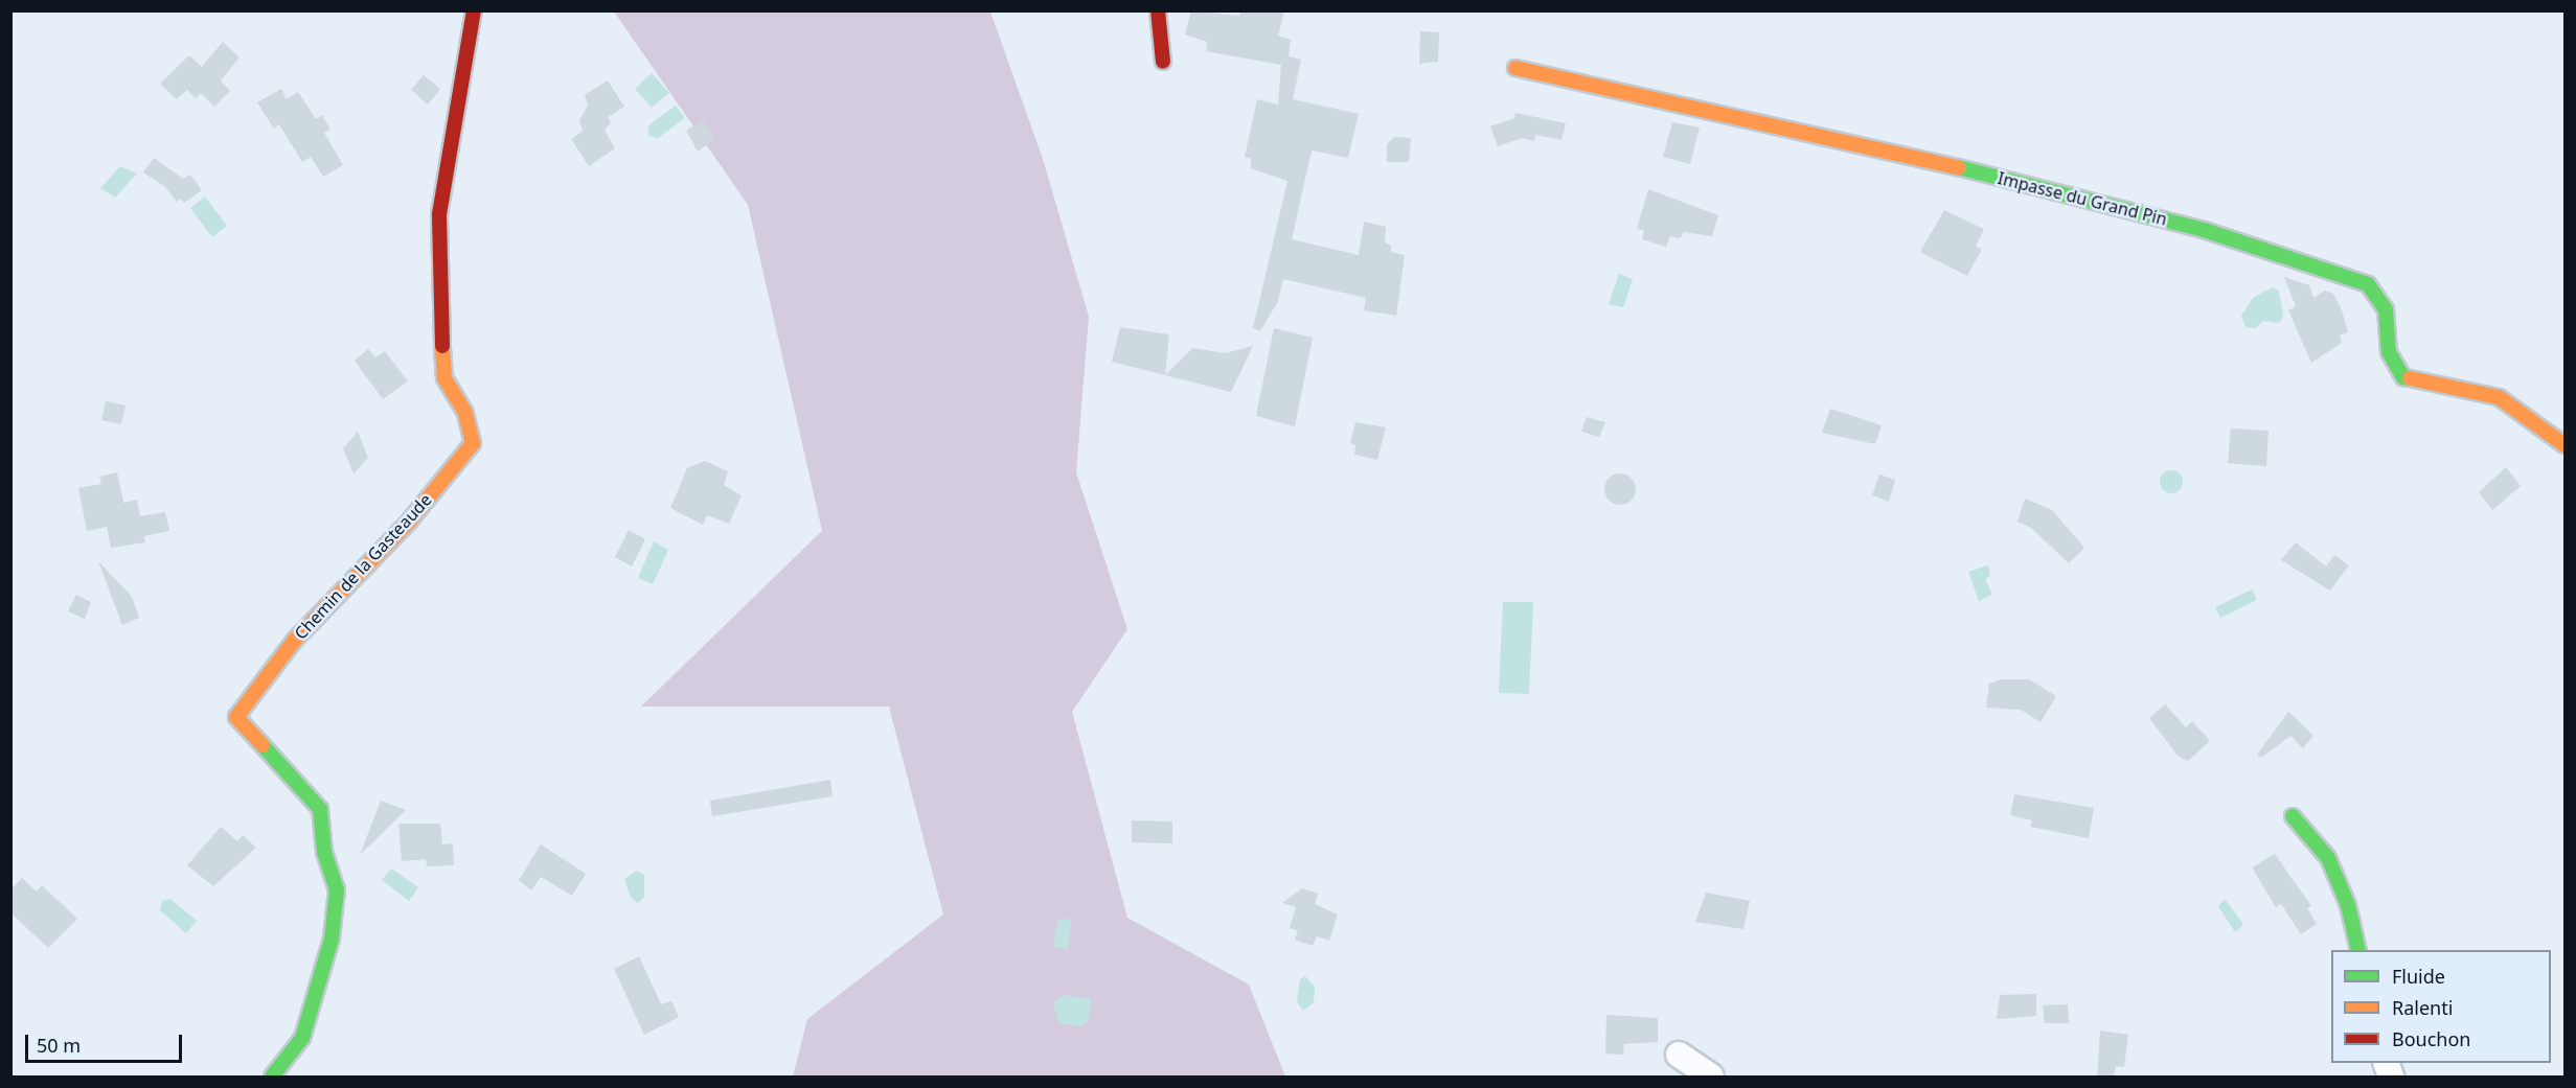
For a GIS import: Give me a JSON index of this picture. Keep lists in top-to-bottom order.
{
  "streets": {
    "street": ["Impasse du Grand Pin", "Chemin de la Gasteaude"]
  },
  "legend": ["Fluide", "Ralenti", "Bouchon"],
  "scale_bar": "50 m"
}
